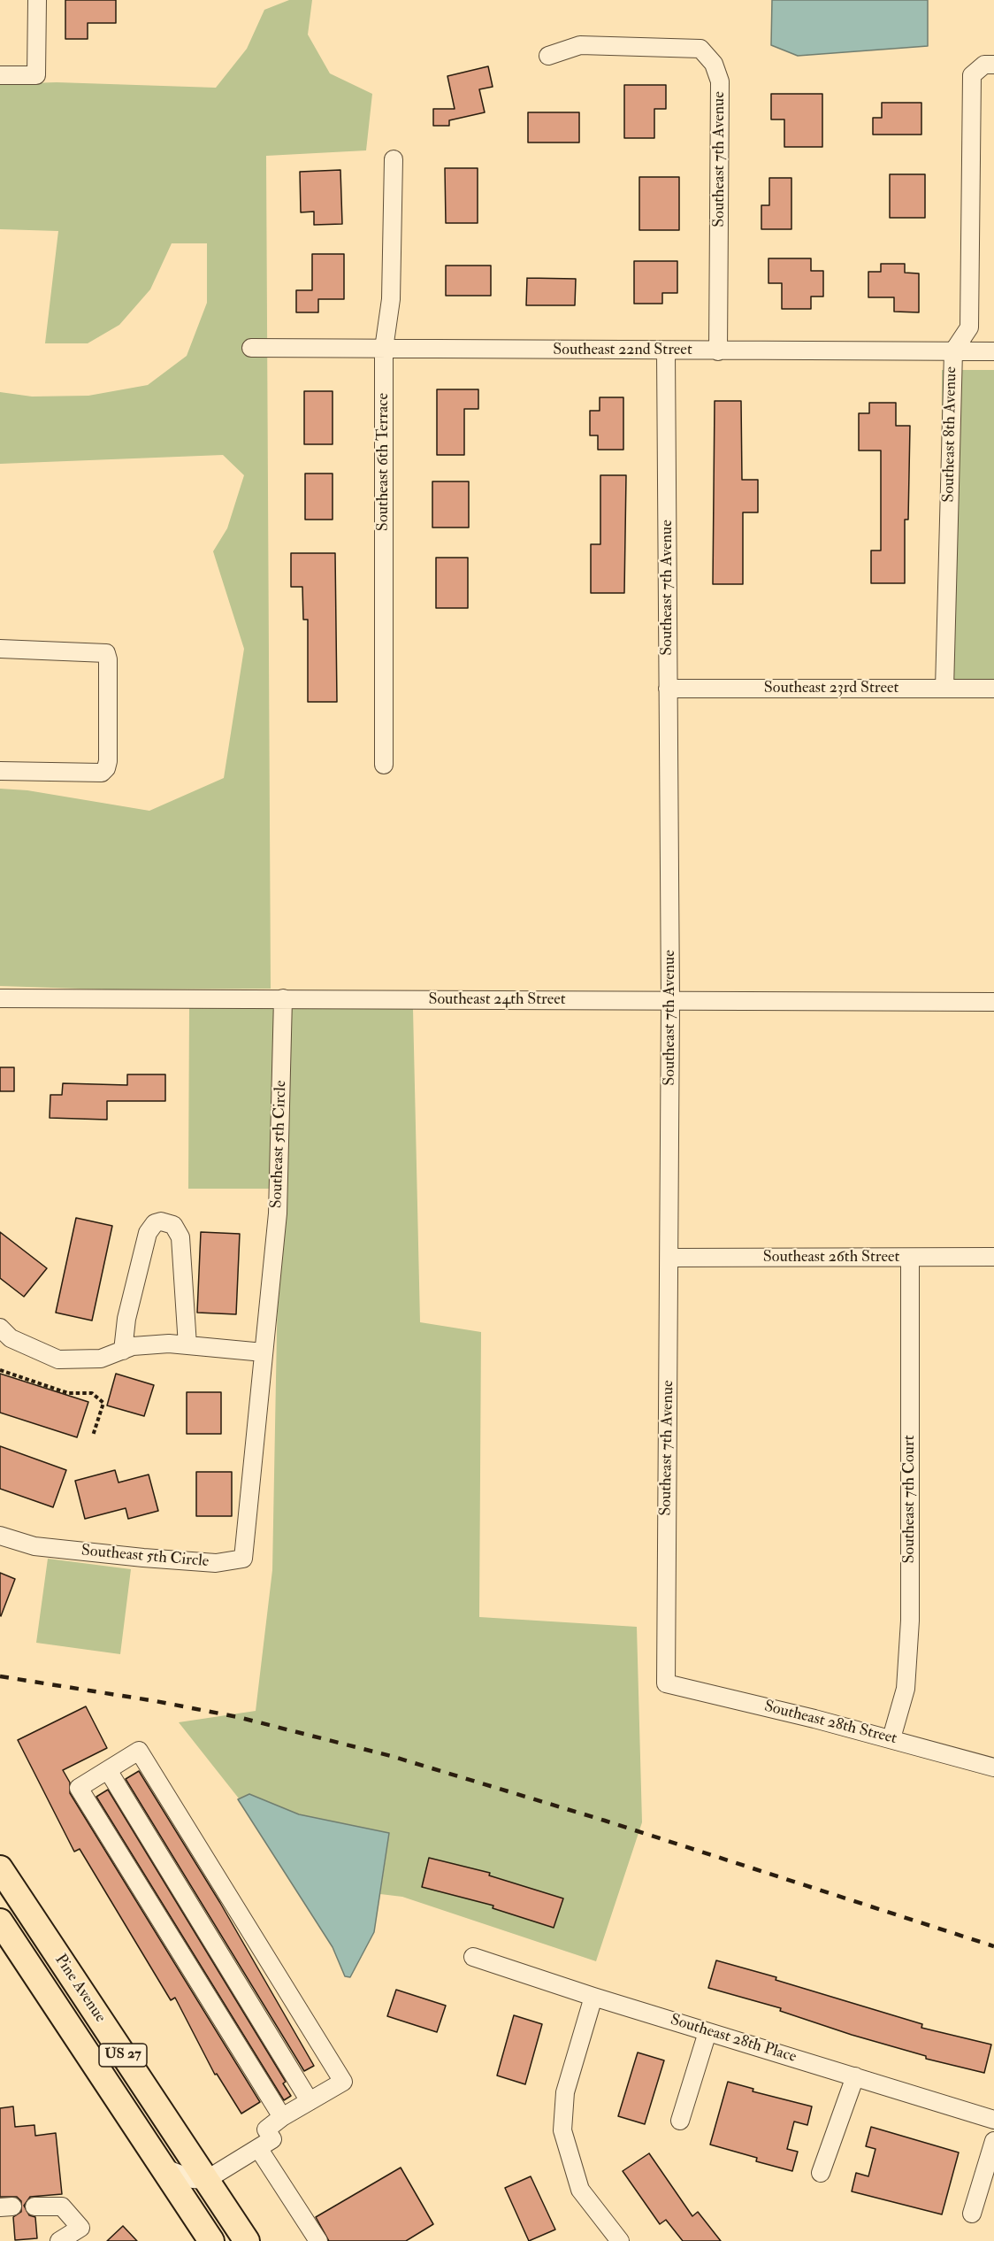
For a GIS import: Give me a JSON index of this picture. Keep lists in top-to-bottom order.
{
  "streets": {
    "highway": ["Pine Avenue", "US 27"],
    "street": [
      "Southeast 7th Avenue",
      "Southeast 22nd Street",
      "Southeast 8th Avenue",
      "Southeast 6th Terrace",
      "Southeast 23rd Street",
      "Southeast 24th Street",
      "Southeast 5th Circle",
      "Southeast 26th Street",
      "Southeast 7th Court",
      "Southeast 28th Street",
      "Southeast 28th Place"
    ]
  },
  "crossings": [
    ["Southeast 7th Avenue", "Southeast 22nd Street"],
    ["Southeast 7th Avenue", "Southeast 23rd Street"],
    ["Southeast 7th Avenue", "Southeast 24th Street"],
    ["Southeast 7th Avenue", "Southeast 26th Street"],
    ["Southeast 7th Avenue", "Southeast 28th Street"],
    ["Southeast 22nd Street", "Southeast 8th Avenue"],
    ["Southeast 22nd Street", "Southeast 6th Terrace"],
    ["Southeast 8th Avenue", "Southeast 23rd Street"],
    ["Southeast 24th Street", "Southeast 5th Circle"],
    ["Southeast 26th Street", "Southeast 7th Court"],
    ["Southeast 7th Court", "Southeast 28th Street"]
  ]
}
